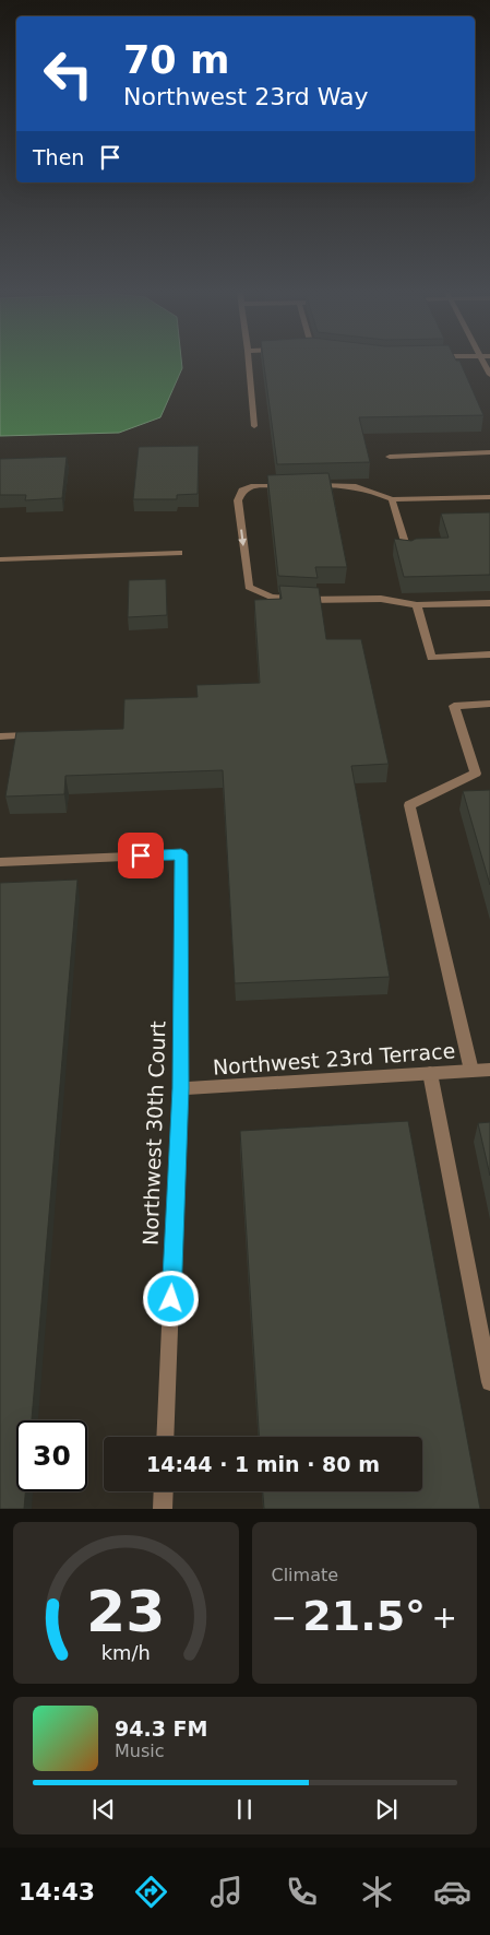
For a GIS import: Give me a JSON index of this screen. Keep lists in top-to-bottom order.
{
  "streets": {
    "street": ["Northwest 23rd Terrace", "Northwest 30th Court"]
  },
  "crossings": [
    ["Northwest 23rd Terrace", "Northwest 30th Court"]
  ],
  "page": {
    "turn": ["70 m", "Northwest 23rd Way"],
    "then": "Then",
    "limit": "30",
    "trip": "14:44 · 1 min · 80 m",
    "tile": "Climate",
    "heat": ["−", "21.5°", "+"],
    "song": ["94.3 FM", "Music"],
    "tabs": "14:43",
    "gauge": ["23", "km/h"]
  }
}
